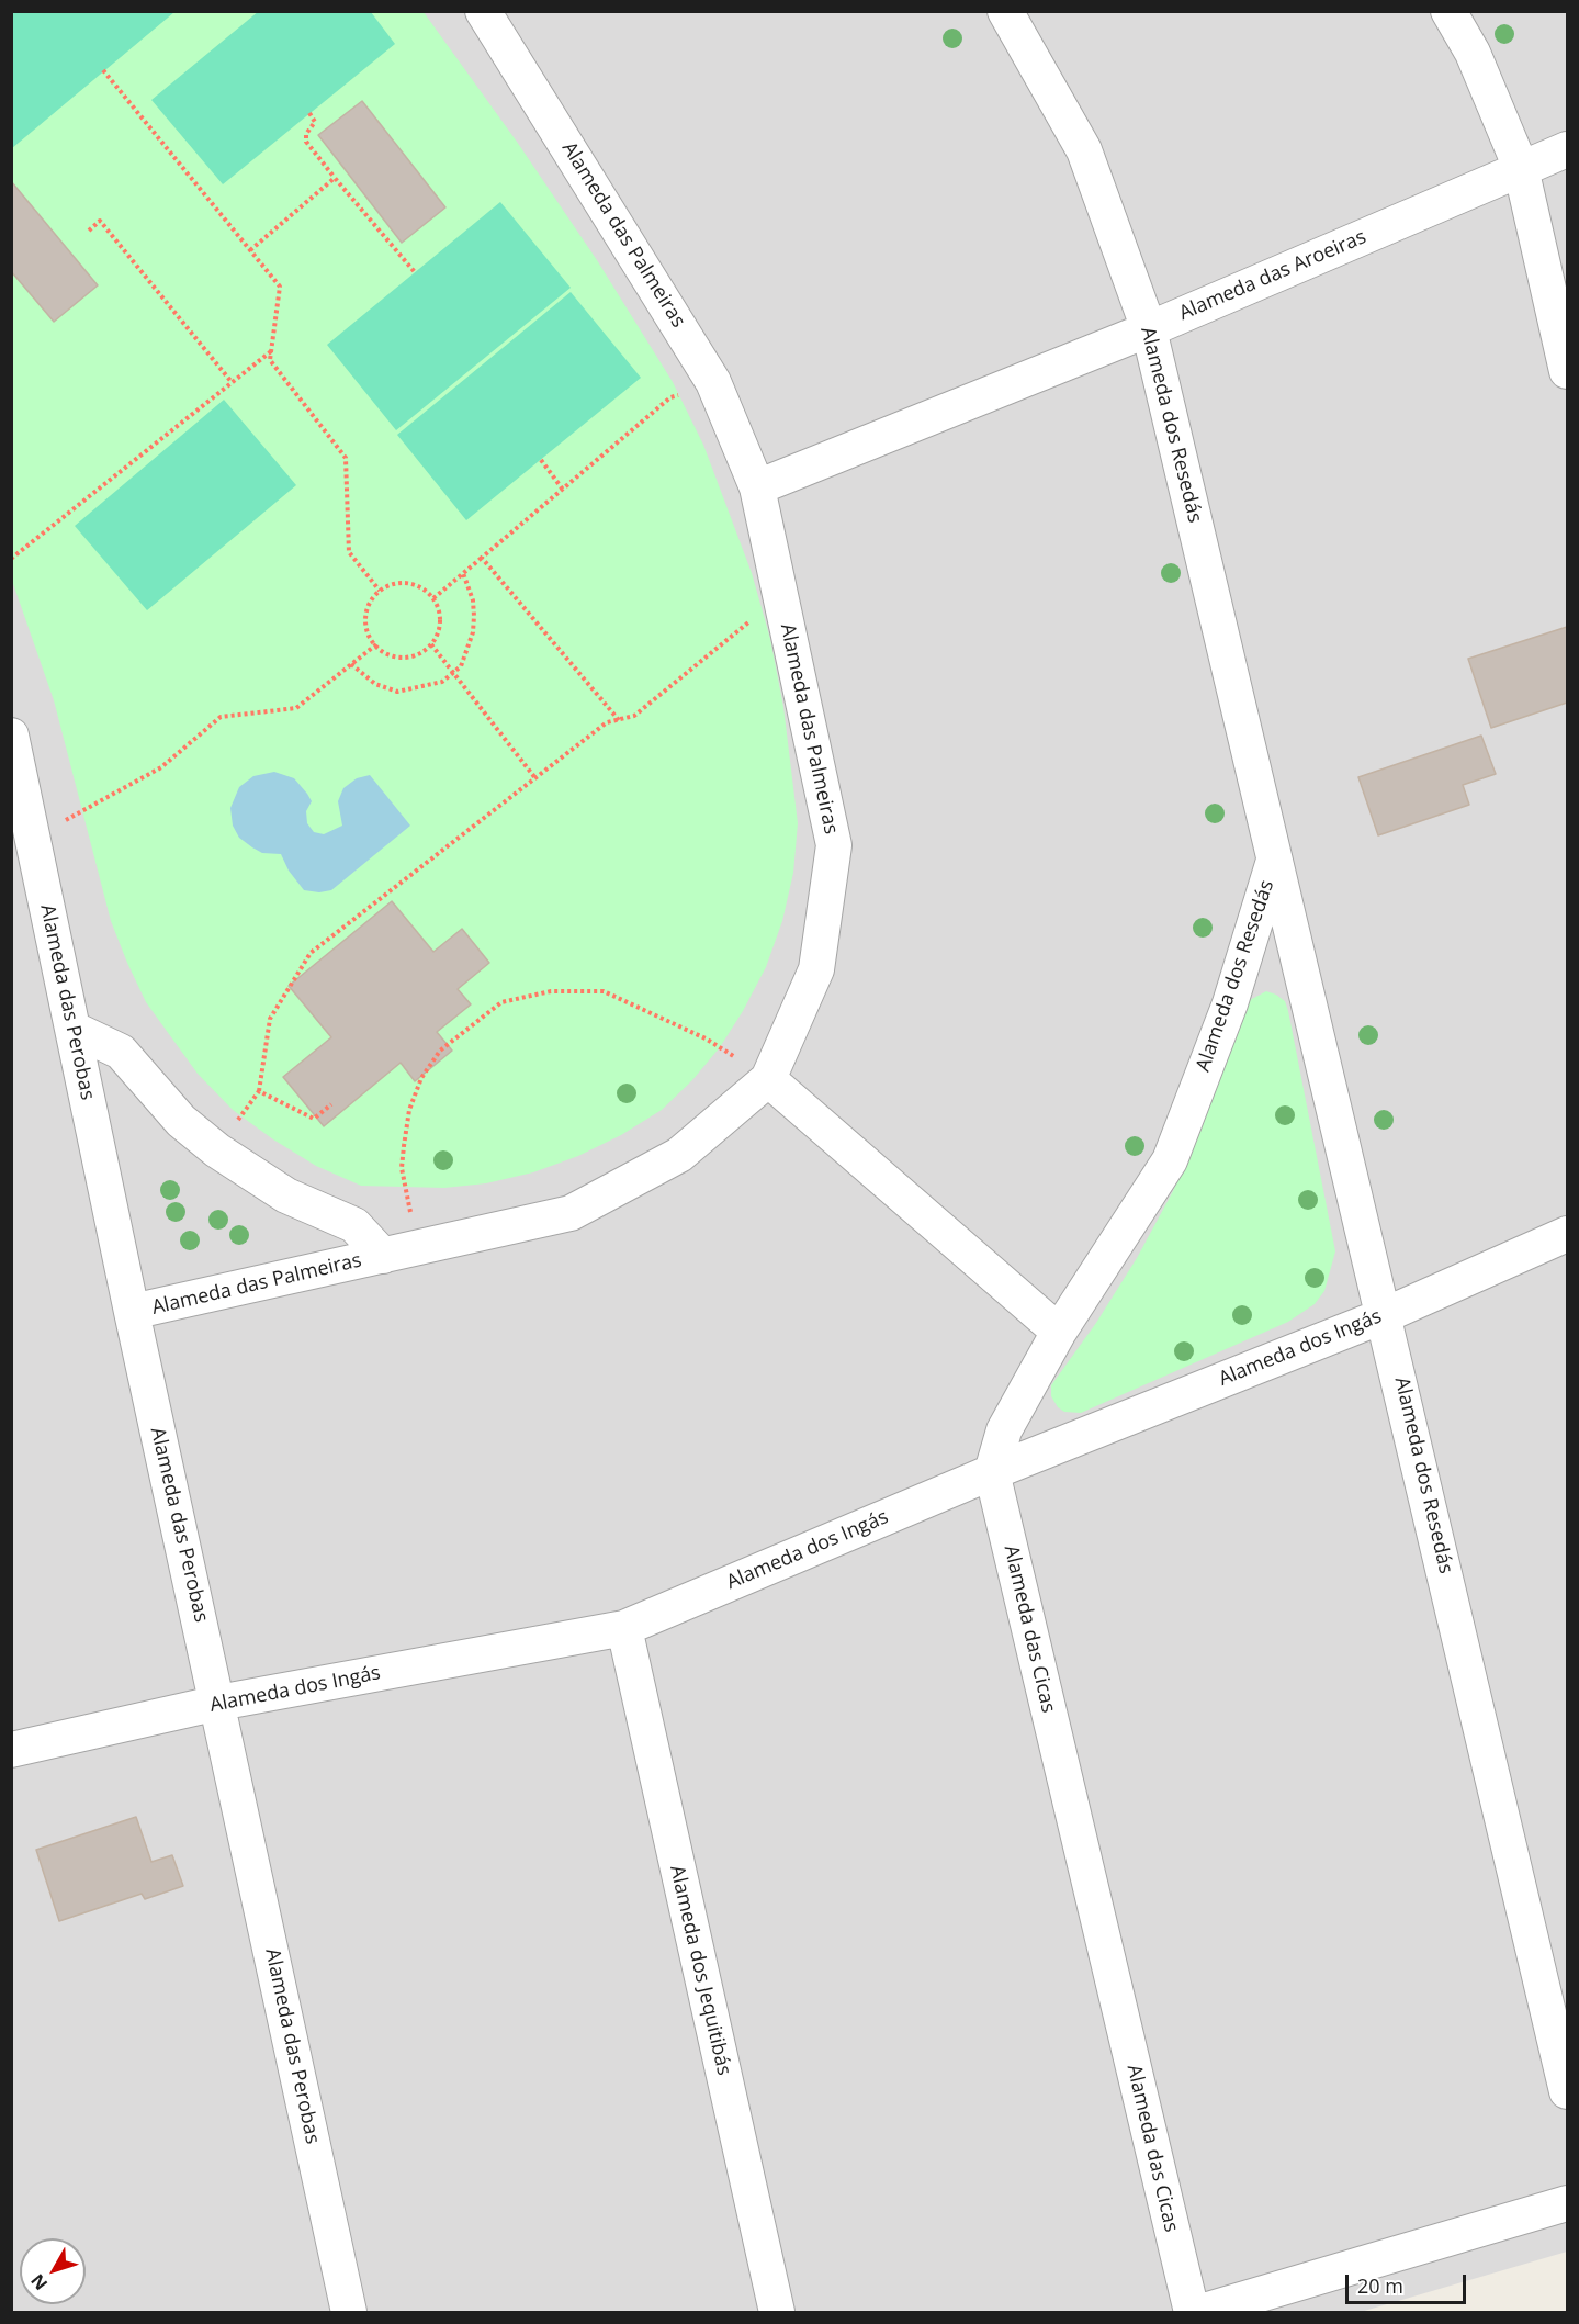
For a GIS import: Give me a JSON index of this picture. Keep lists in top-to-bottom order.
{
  "streets": {
    "street": [
      "Alameda das Palmeiras",
      "Alameda das Aroeiras",
      "Alameda dos Resedás",
      "Alameda das Perobas",
      "Alameda dos Ingás",
      "Alameda das Cicas",
      "Alameda dos Jequitibás"
    ]
  },
  "crossings": [
    ["Alameda das Palmeiras", "Alameda das Aroeiras"],
    ["Alameda das Palmeiras", "Alameda das Perobas"],
    ["Alameda das Aroeiras", "Alameda dos Resedás"],
    ["Alameda dos Resedás", "Alameda dos Ingás"],
    ["Alameda dos Resedás", "Alameda das Cicas"],
    ["Alameda das Perobas", "Alameda dos Ingás"],
    ["Alameda dos Ingás", "Alameda das Cicas"],
    ["Alameda dos Ingás", "Alameda dos Jequitibás"]
  ],
  "scale_bar": "20 m",
  "north": "bottom left"
}
